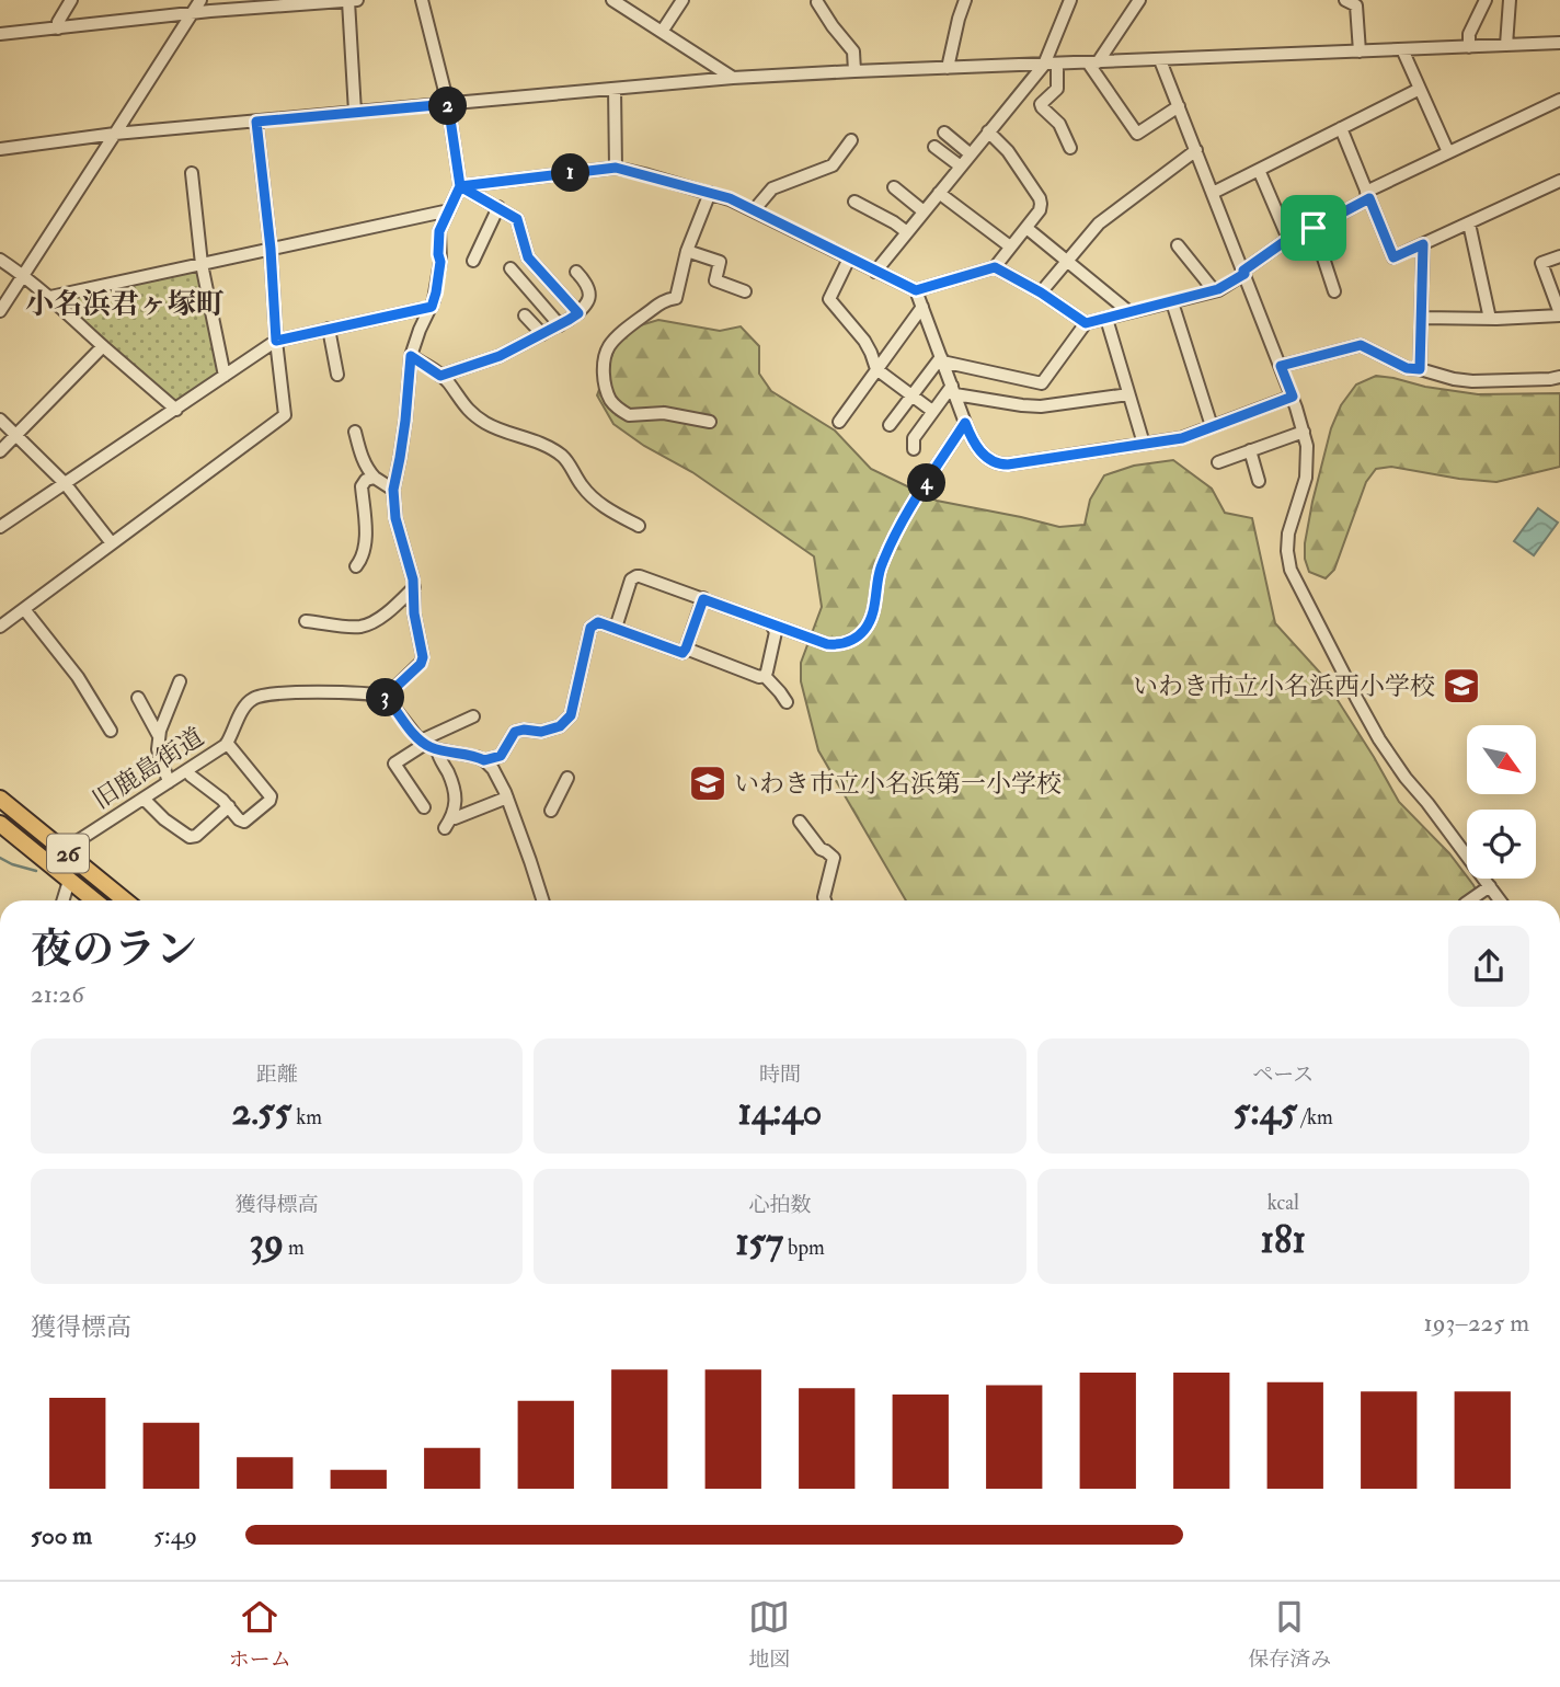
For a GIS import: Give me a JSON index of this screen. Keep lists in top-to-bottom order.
{
  "streets": {
    "main road": ["26"],
    "street": ["旧鹿島街道"]
  },
  "crossings": [
    ["旧鹿島街道", "26"]
  ],
  "districts": ["小名浜君ヶ塚町"],
  "places": {
    "school or university": ["いわき市立小名浜西小学校", "いわき市立小名浜第一小学校"]
  },
  "north": "bottom right",
  "page": {
    "pins": [
      "2",
      "1",
      "4",
      "3"
    ],
    "heading": ["夜のラン", "21:26"],
    "stats": [
      ["距離", "2.55 km"],
      ["時間", "14:40"],
      ["ペース", "5:45 /km"],
      ["獲得標高", "39 m"],
      ["心拍数", "157 bpm"],
      ["kcal", "181"]
    ],
    "chart": ["獲得標高", "193–225 m"],
    "list": [
      {
        "name": "500 m",
        "note": "5:49"
      }
    ],
    "tabs": ["ホーム", "地図", "保存済み"]
  }
}
